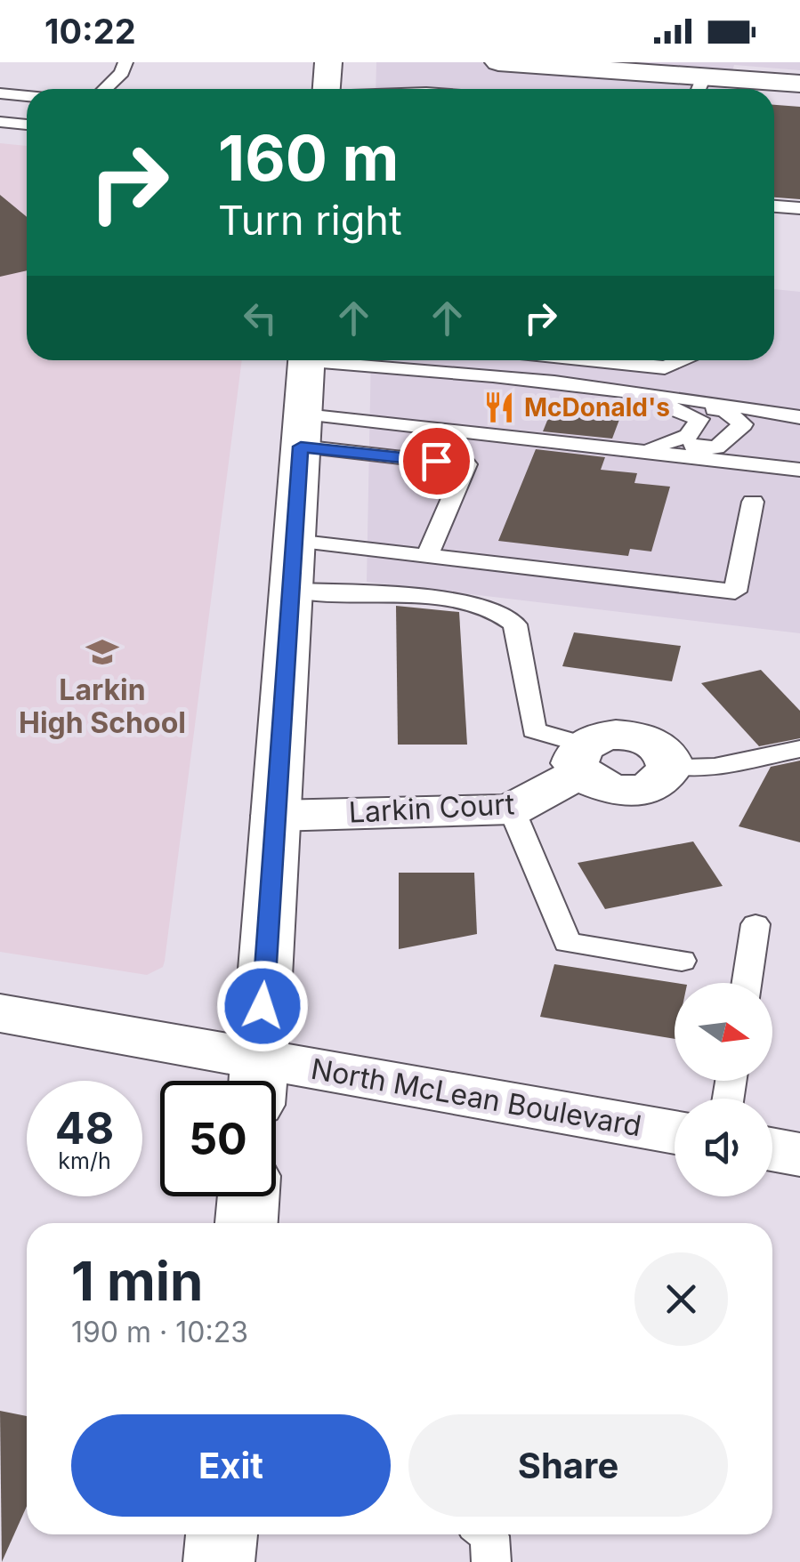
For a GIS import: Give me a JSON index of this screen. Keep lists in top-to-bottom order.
{
  "streets": {
    "main road": ["Larkin Court", "North McLean Boulevard"]
  },
  "places": {
    "restaurant": ["McDonald's"],
    "school or university": ["Larkin High School"]
  },
  "north": "right",
  "page": {
    "status": "10:22",
    "turn": ["160 m", "Turn right"],
    "speed": "48 km/h",
    "limit": "50",
    "heading": ["1 min", "190 m · 10:23"],
    "buttons": ["Exit", "Share"]
  }
}
